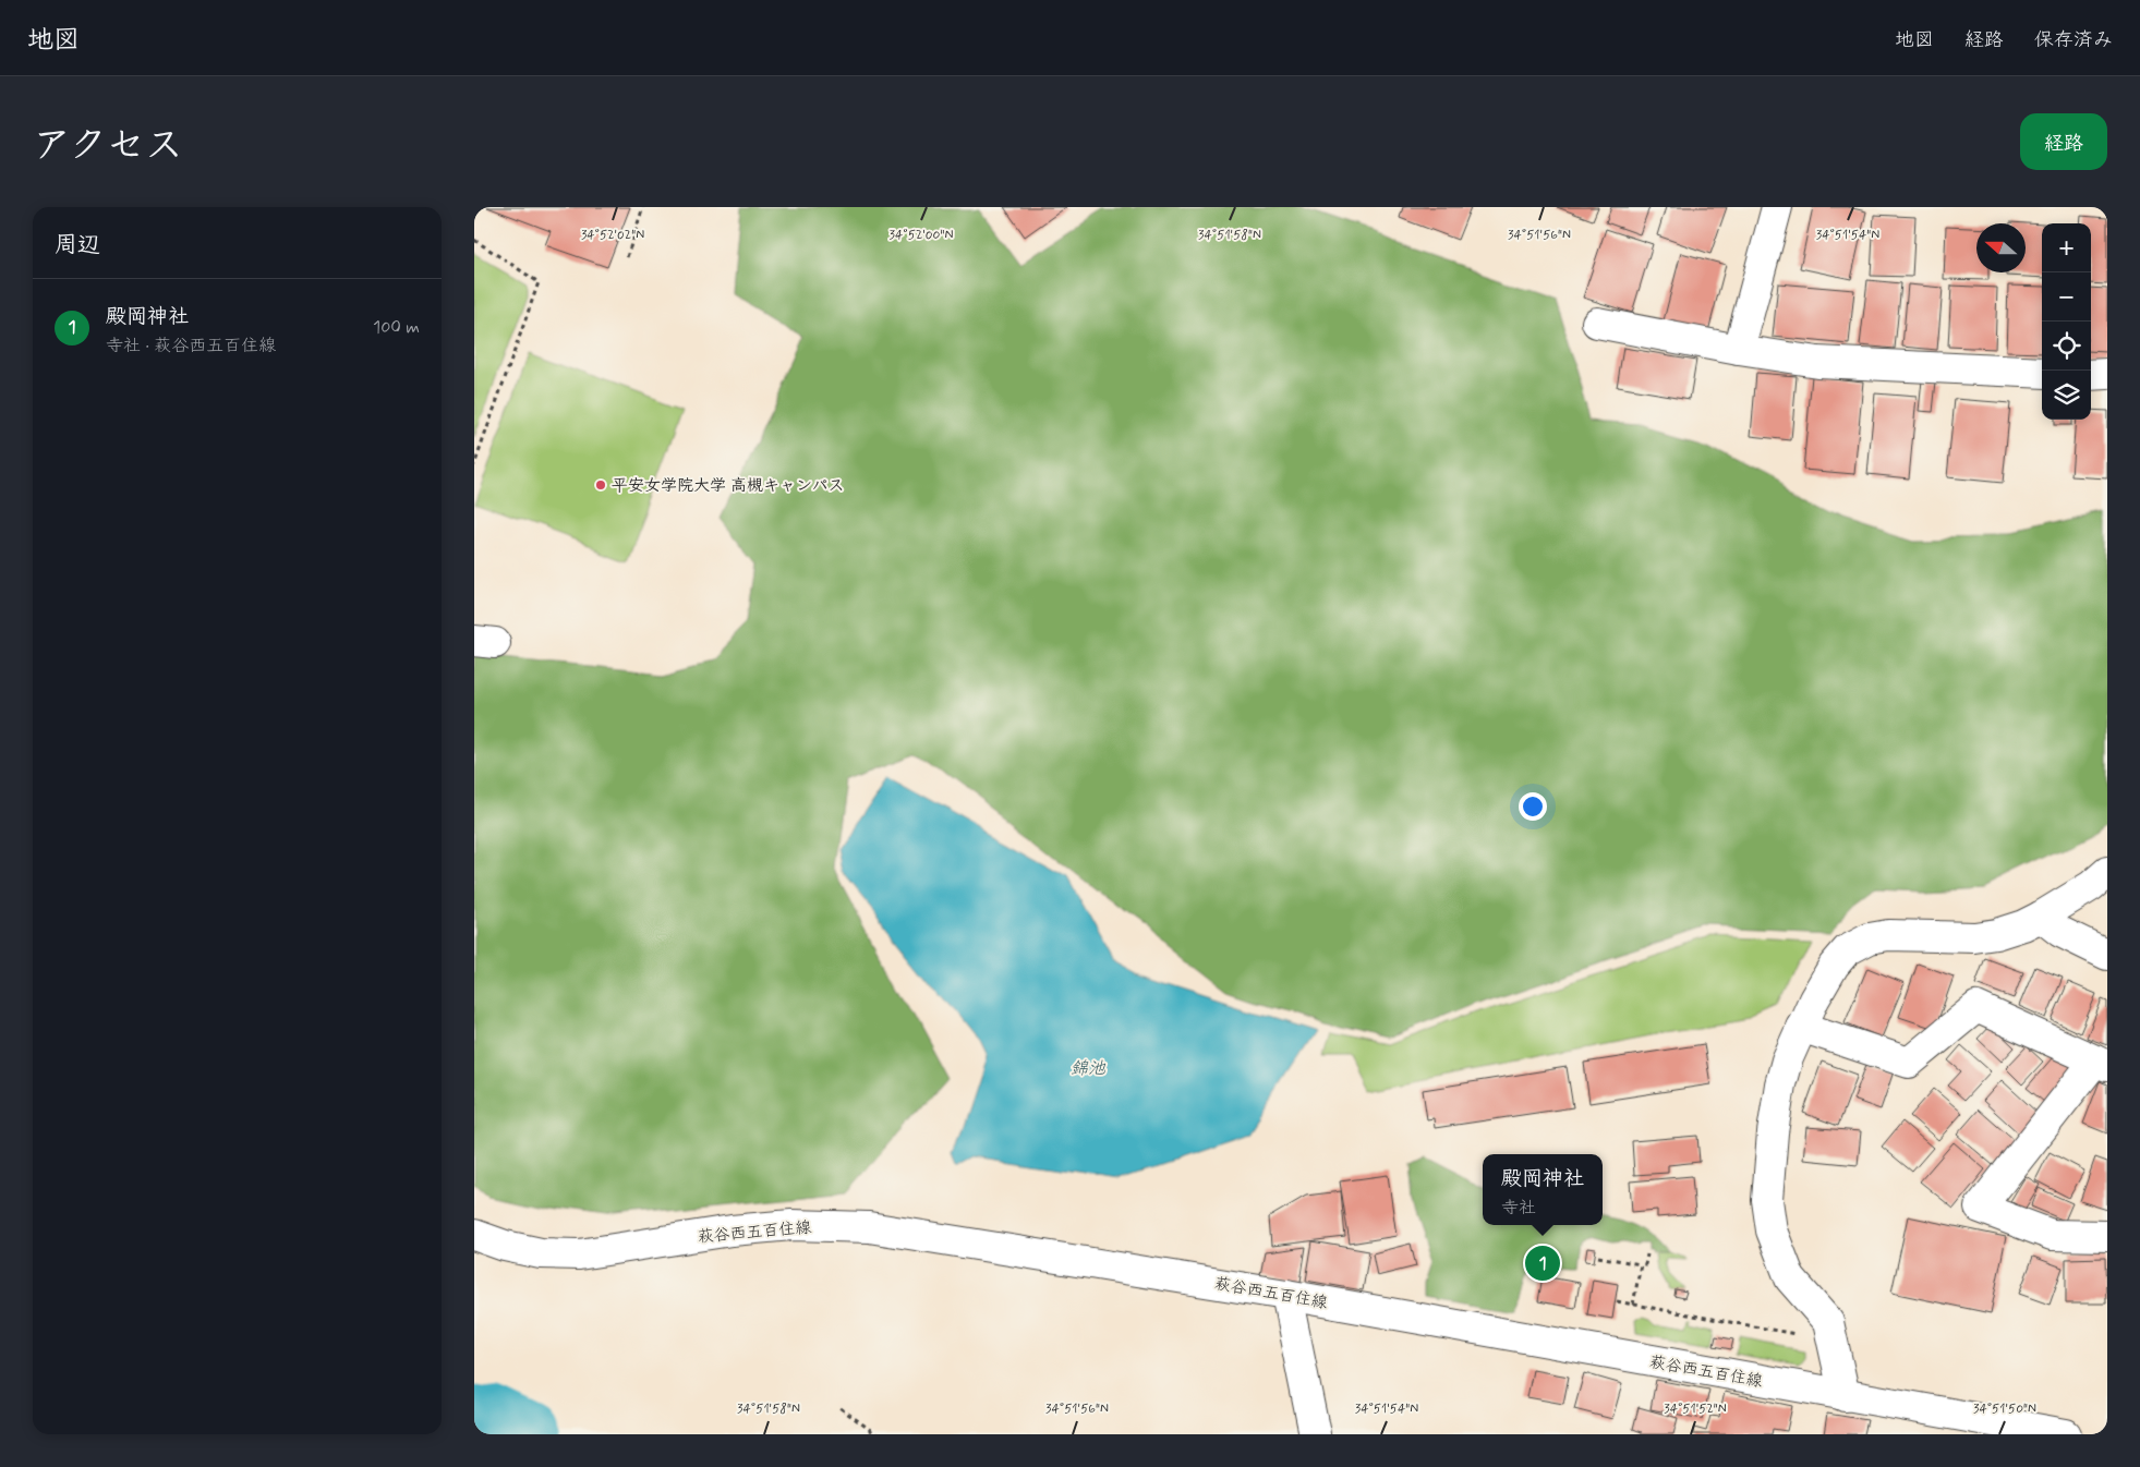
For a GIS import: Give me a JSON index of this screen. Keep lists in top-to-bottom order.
{
  "streets": {
    "street": ["萩谷西五百住線"]
  },
  "water": ["錦池"],
  "places": ["平安女学院大学 高槻キャンパス"],
  "north": "left",
  "page": {
    "header": "地図",
    "nav": ["地図", "経路", "保存済み"],
    "title": "アクセス",
    "buttons": "経路",
    "heading": "周辺",
    "map_buttons": ["+", "−"],
    "list": [
      {
        "mark": "1",
        "name": "殿岡神社",
        "note": "寺社 · 萩谷西五百住線",
        "value": "100 m"
      }
    ],
    "popup": ["殿岡神社", "寺社"],
    "pins": "1"
  },
  "coordinates": [
    "34°52'02\"N",
    "34°52'00\"N",
    "34°51'58\"N",
    "34°51'56\"N",
    "34°51'54\"N",
    "34°51'52\"N",
    "34°51'50\"N"
  ]
}
